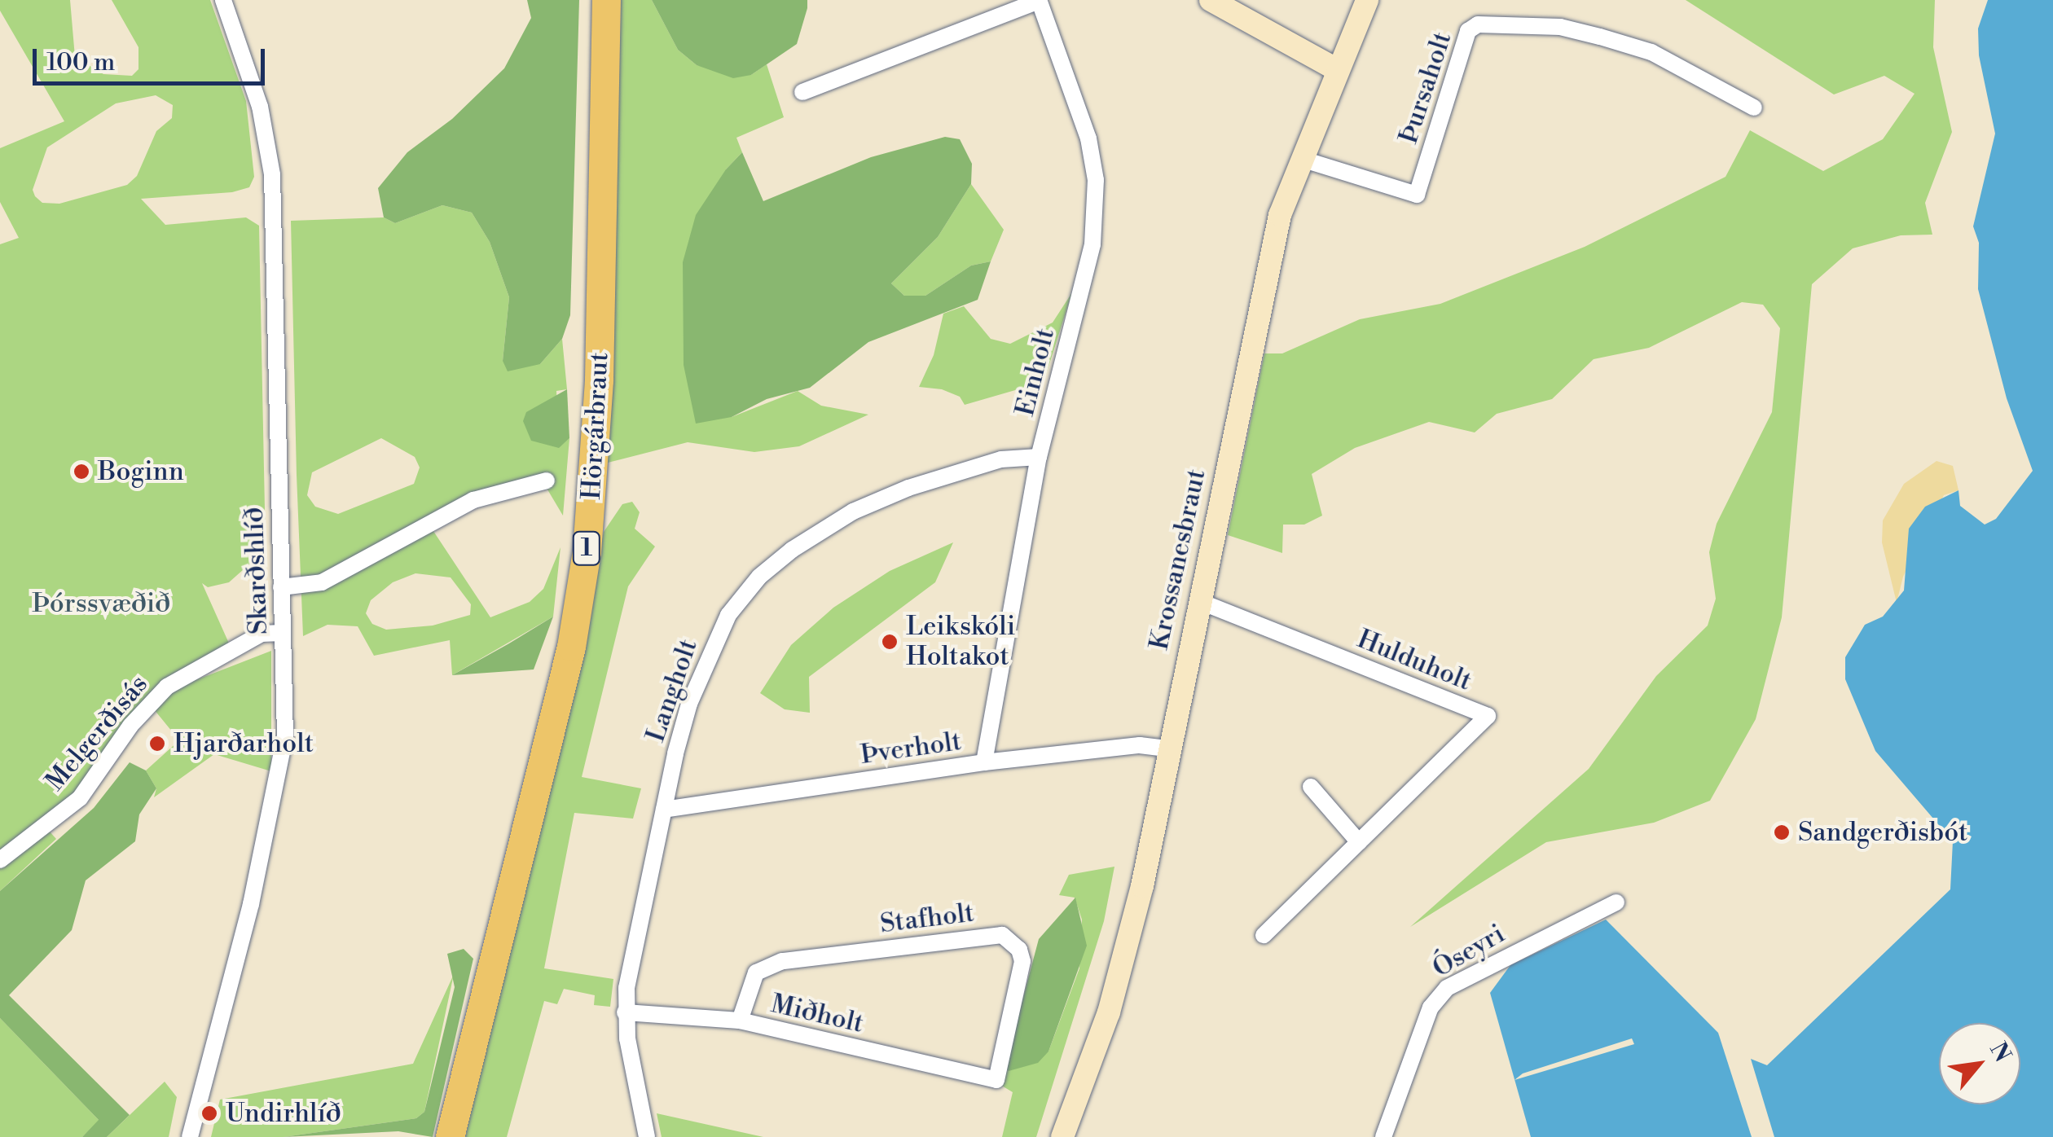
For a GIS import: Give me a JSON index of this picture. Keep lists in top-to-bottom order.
{
  "streets": {
    "highway": ["Hörgárbraut", "1"],
    "street": [
      "Þursaholt",
      "Einholt",
      "Krossanesbraut",
      "Skarðshlíð",
      "Hulduholt",
      "Langholt",
      "Melgerðisás",
      "Þverholt",
      "Stafholt",
      "Óseyri",
      "Miðholt"
    ]
  },
  "crossings": [
    ["Þursaholt", "Krossanesbraut"],
    ["Einholt", "Langholt"],
    ["Einholt", "Þverholt"],
    ["Krossanesbraut", "Hulduholt"],
    ["Krossanesbraut", "Þverholt"],
    ["Skarðshlíð", "Melgerðisás"],
    ["Langholt", "Þverholt"],
    ["Langholt", "Miðholt"],
    ["Stafholt", "Miðholt"]
  ],
  "parks": ["Þórssvæðið"],
  "places": [
    "Boginn",
    "Leikskóli Holtakot",
    "Hjarðarholt",
    "Sandgerðisbót",
    "Undirhlíð"
  ],
  "scale_bar": "100 m",
  "north": "top right"
}
